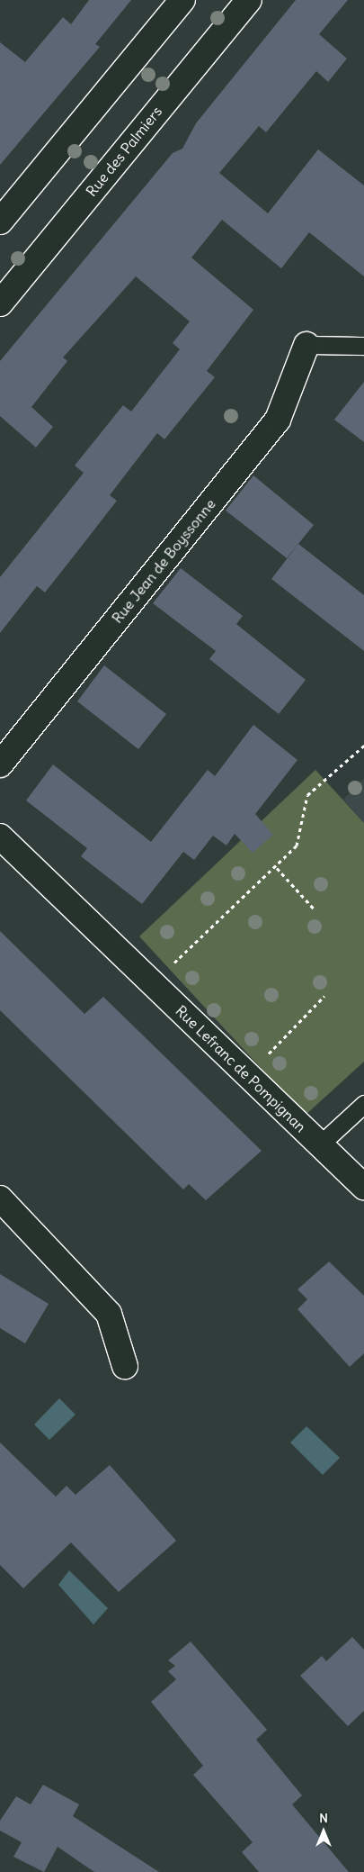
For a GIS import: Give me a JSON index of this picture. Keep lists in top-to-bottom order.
{
  "streets": {
    "street": ["Rue des Palmiers", "Rue Jean de Boyssonne", "Rue Lefranc de Pompignan"]
  },
  "north": "top"
}
